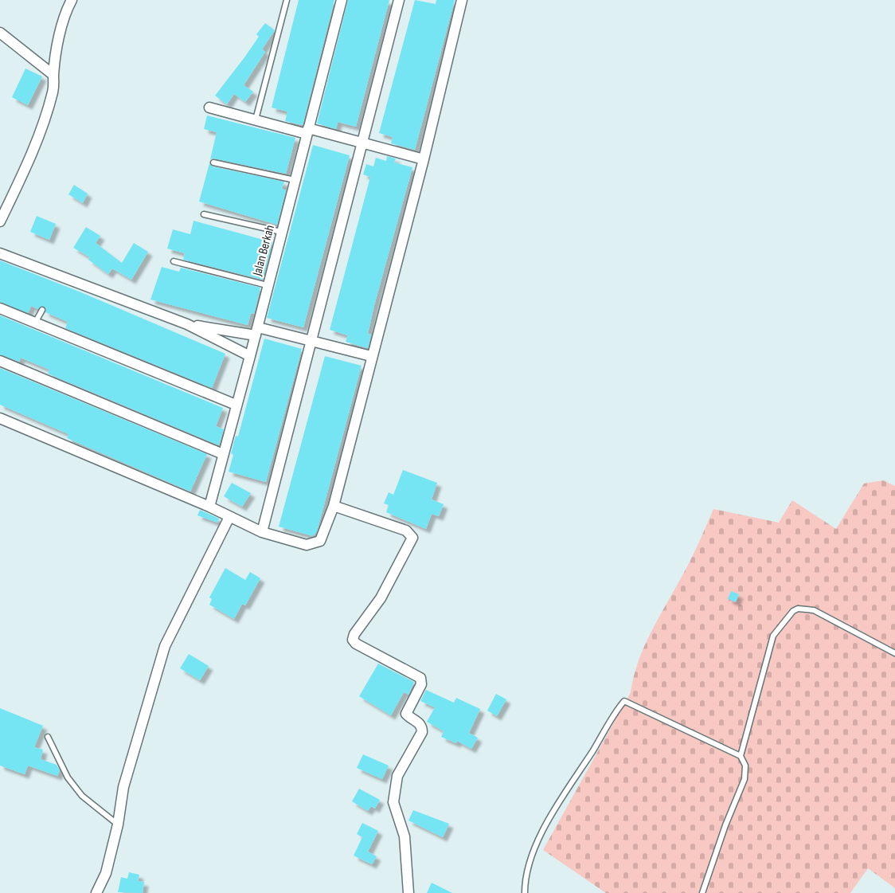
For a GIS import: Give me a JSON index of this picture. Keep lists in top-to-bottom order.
{
  "streets": {
    "street": ["Jalan Berkah"]
  }
}
